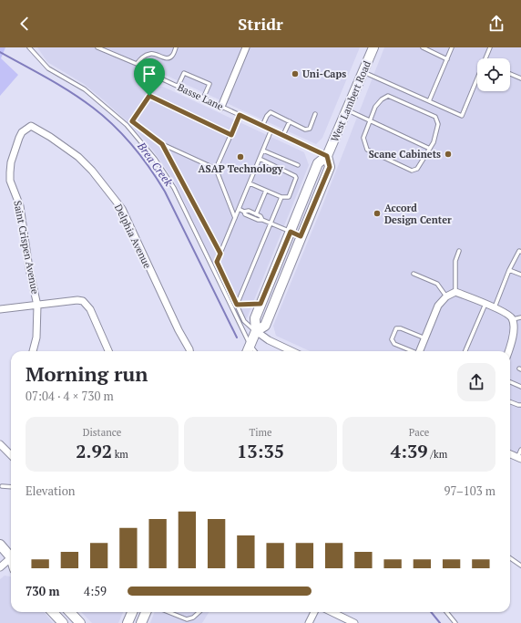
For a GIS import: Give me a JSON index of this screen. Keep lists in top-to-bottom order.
{
  "streets": {
    "main road": ["West Lambert Road"],
    "street": ["Delphia Avenue", "Saint Crispen Avenue"],
    "lane": ["Basse Lane"]
  },
  "crossings": [
    ["Basse Lane", "West Lambert Road"],
    ["Delphia Avenue", "Saint Crispen Avenue"]
  ],
  "water": ["Brea Creek"],
  "places": [
    "Uni-Caps",
    "Scane Cabinets",
    "ASAP Technology",
    "Accord Design Center"
  ],
  "page": {
    "header": "Stridr",
    "heading": ["Morning run", "07:04 · 4 × 730 m"],
    "stats": [
      ["Distance", "2.92 km"],
      ["Time", "13:35"],
      ["Pace", "4:39 /km"]
    ],
    "chart": ["Elevation", "97–103 m"],
    "list": [
      {
        "name": "730 m",
        "note": "4:59"
      }
    ]
  }
}
